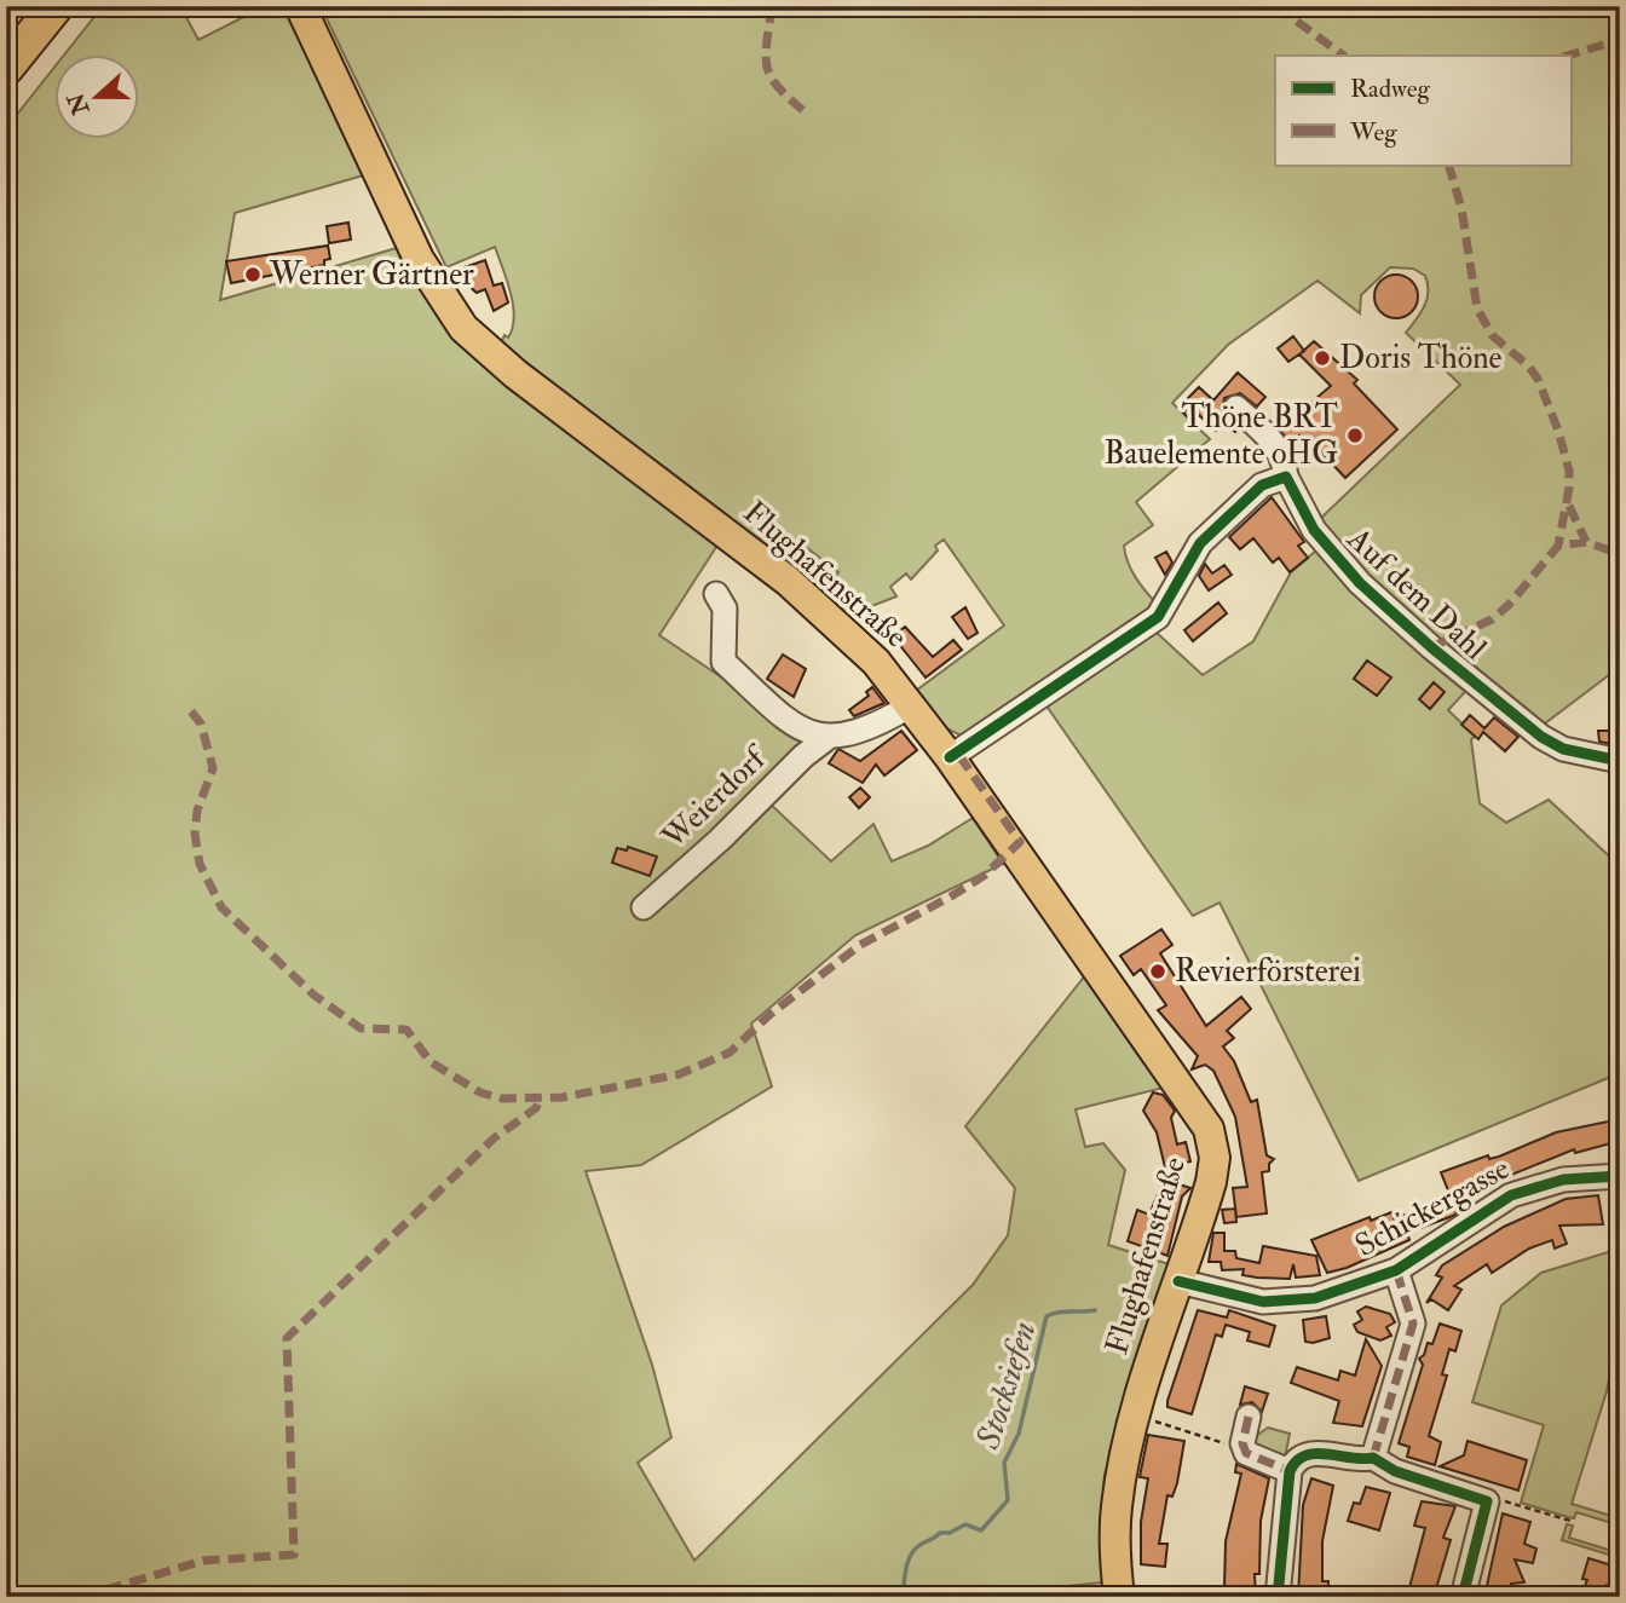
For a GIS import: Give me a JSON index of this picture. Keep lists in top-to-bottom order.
{
  "streets": {
    "main road": ["Flughafenstraße"],
    "street": ["Auf dem Dahl", "Weierdorf", "Schickergasse"]
  },
  "crossings": [
    ["Flughafenstraße", "Weierdorf"],
    ["Flughafenstraße", "Schickergasse"]
  ],
  "water": ["Stocksiefen"],
  "places": [
    "Werner Gärtner",
    "Doris Thöne",
    "Thöne BRT Bauelemente oHG",
    "Revierförsterei"
  ],
  "legend": ["Radweg", "Weg"],
  "north": "left"
}
